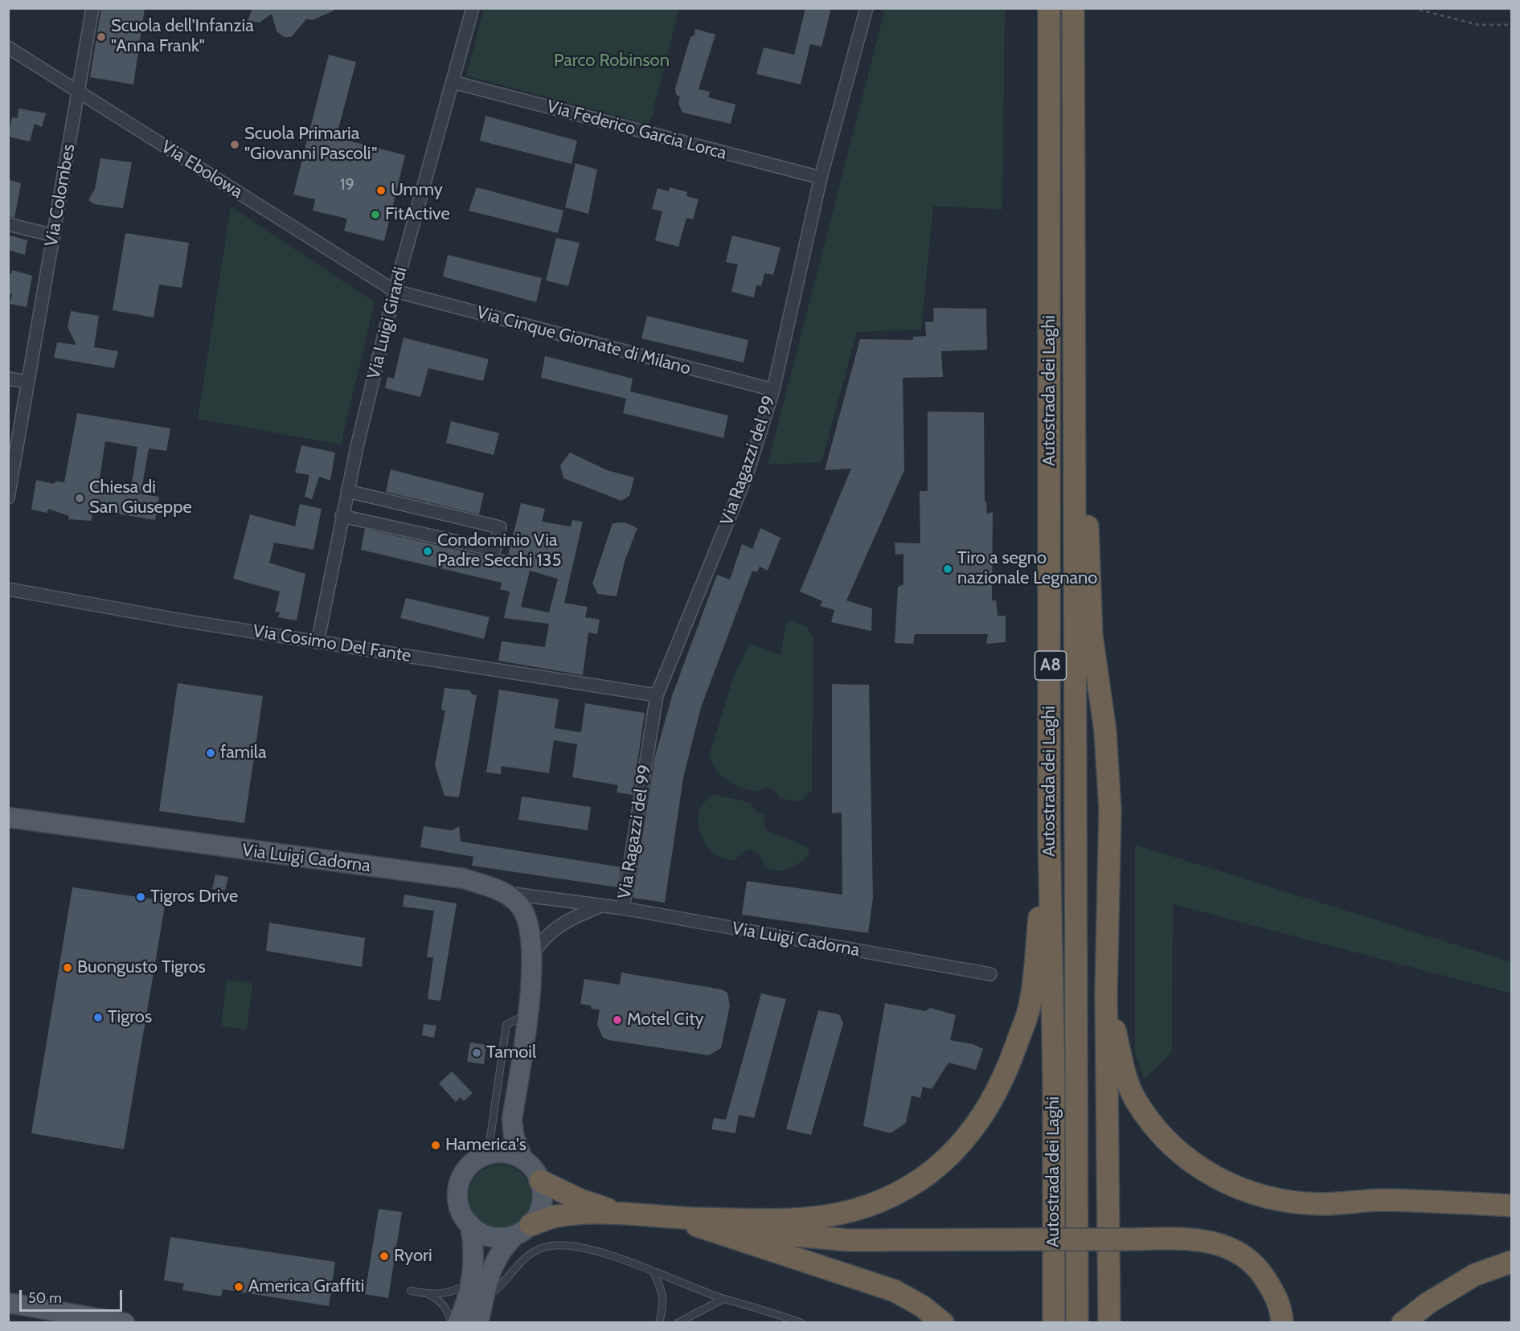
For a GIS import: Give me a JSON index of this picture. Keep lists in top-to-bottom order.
{
  "streets": {
    "highway": ["Autostrada dei Laghi", "A8"],
    "main road": ["Via Luigi Cadorna"],
    "street": [
      "Via Federico Garcia Lorca",
      "Via Ebolowa",
      "Via Colombes",
      "Via Luigi Girardi",
      "Via Cinque Giornate di Milano",
      "Via Ragazzi del 99",
      "Via Cosimo Del Fante"
    ]
  },
  "crossings": [
    ["Via Federico Garcia Lorca", "Via Luigi Girardi"],
    ["Via Federico Garcia Lorca", "Via Ragazzi del 99"],
    ["Via Ebolowa", "Via Colombes"],
    ["Via Ebolowa", "Via Luigi Girardi"],
    ["Via Ebolowa", "Via Cinque Giornate di Milano"],
    ["Via Luigi Girardi", "Via Cinque Giornate di Milano"],
    ["Via Luigi Girardi", "Via Cosimo Del Fante"],
    ["Via Cinque Giornate di Milano", "Via Ragazzi del 99"],
    ["Via Ragazzi del 99", "Via Cosimo Del Fante"],
    ["Via Ragazzi del 99", "Via Luigi Cadorna"]
  ],
  "parks": ["Parco Robinson"],
  "places": [
    "Scuola dell'Infanzia \"Anna Frank\"",
    "Scuola Primaria \"Giovanni Pascoli\"",
    "Ummy",
    "FitActive",
    "Chiesa di San Giuseppe",
    "Condominio Via Padre Secchi 135",
    "Tiro a segno nazionale Legnano",
    "famila",
    "Tigros Drive",
    "Buongusto Tigros",
    "Tigros",
    "Motel City",
    "Tamoil",
    "Hamerica's",
    "Ryori",
    "America Graffiti"
  ],
  "house_numbers": ["19"],
  "scale_bar": "50 m"
}
